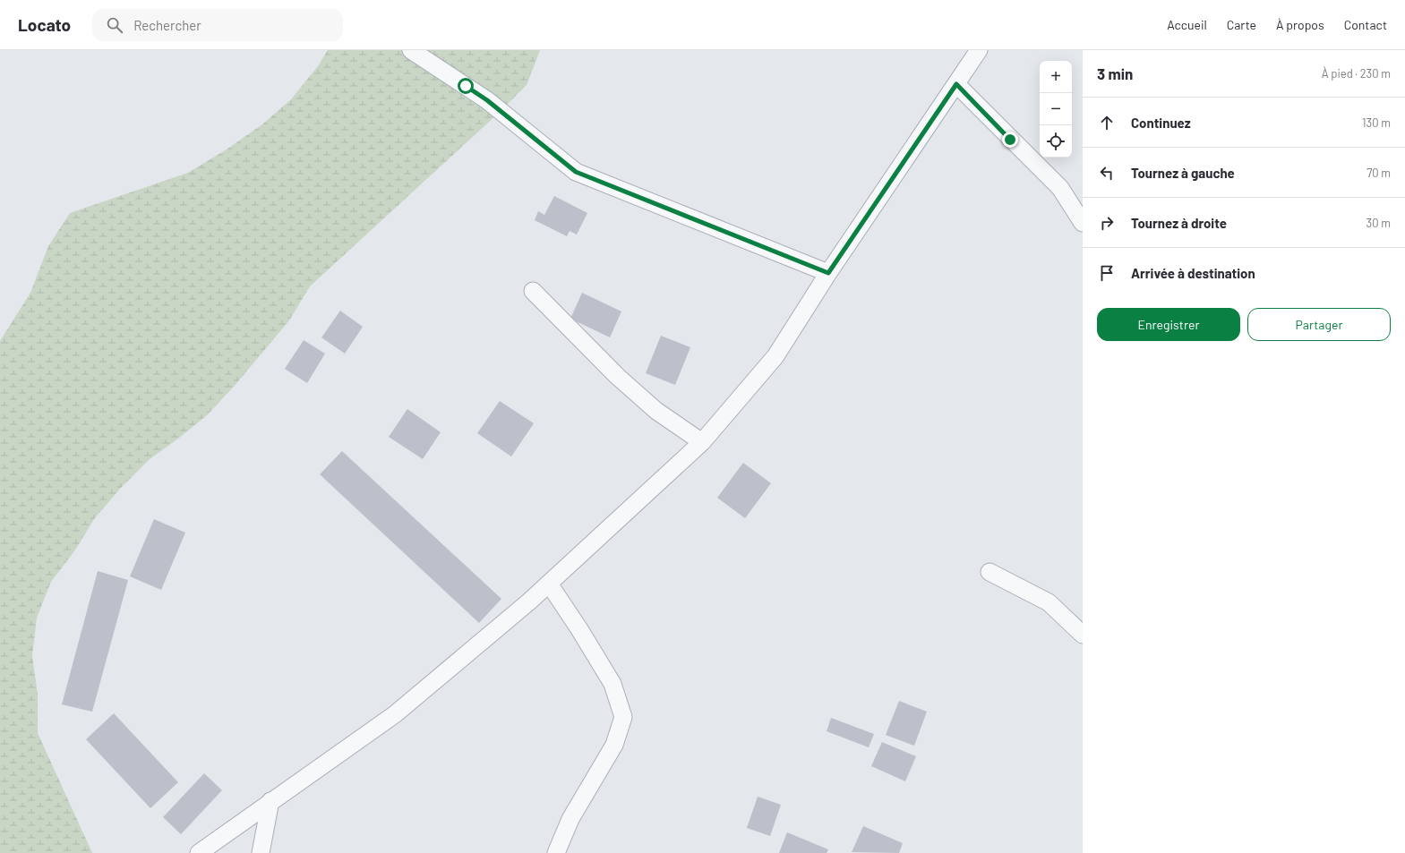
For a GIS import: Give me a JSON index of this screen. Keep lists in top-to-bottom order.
{
  "page": {
    "header": "Locato",
    "search": "Rechercher",
    "nav": [
      "Accueil",
      "Carte",
      "À propos",
      "Contact"
    ],
    "heading": ["3 min", "À pied · 230 m"],
    "map_buttons": ["+", "−"],
    "list": [
      ["Continuez", "130 m"],
      ["Tournez à gauche", "70 m"],
      ["Tournez à droite", "30 m"],
      "Arrivée à destination"
    ],
    "buttons": ["Enregistrer", "Partager"]
  }
}
